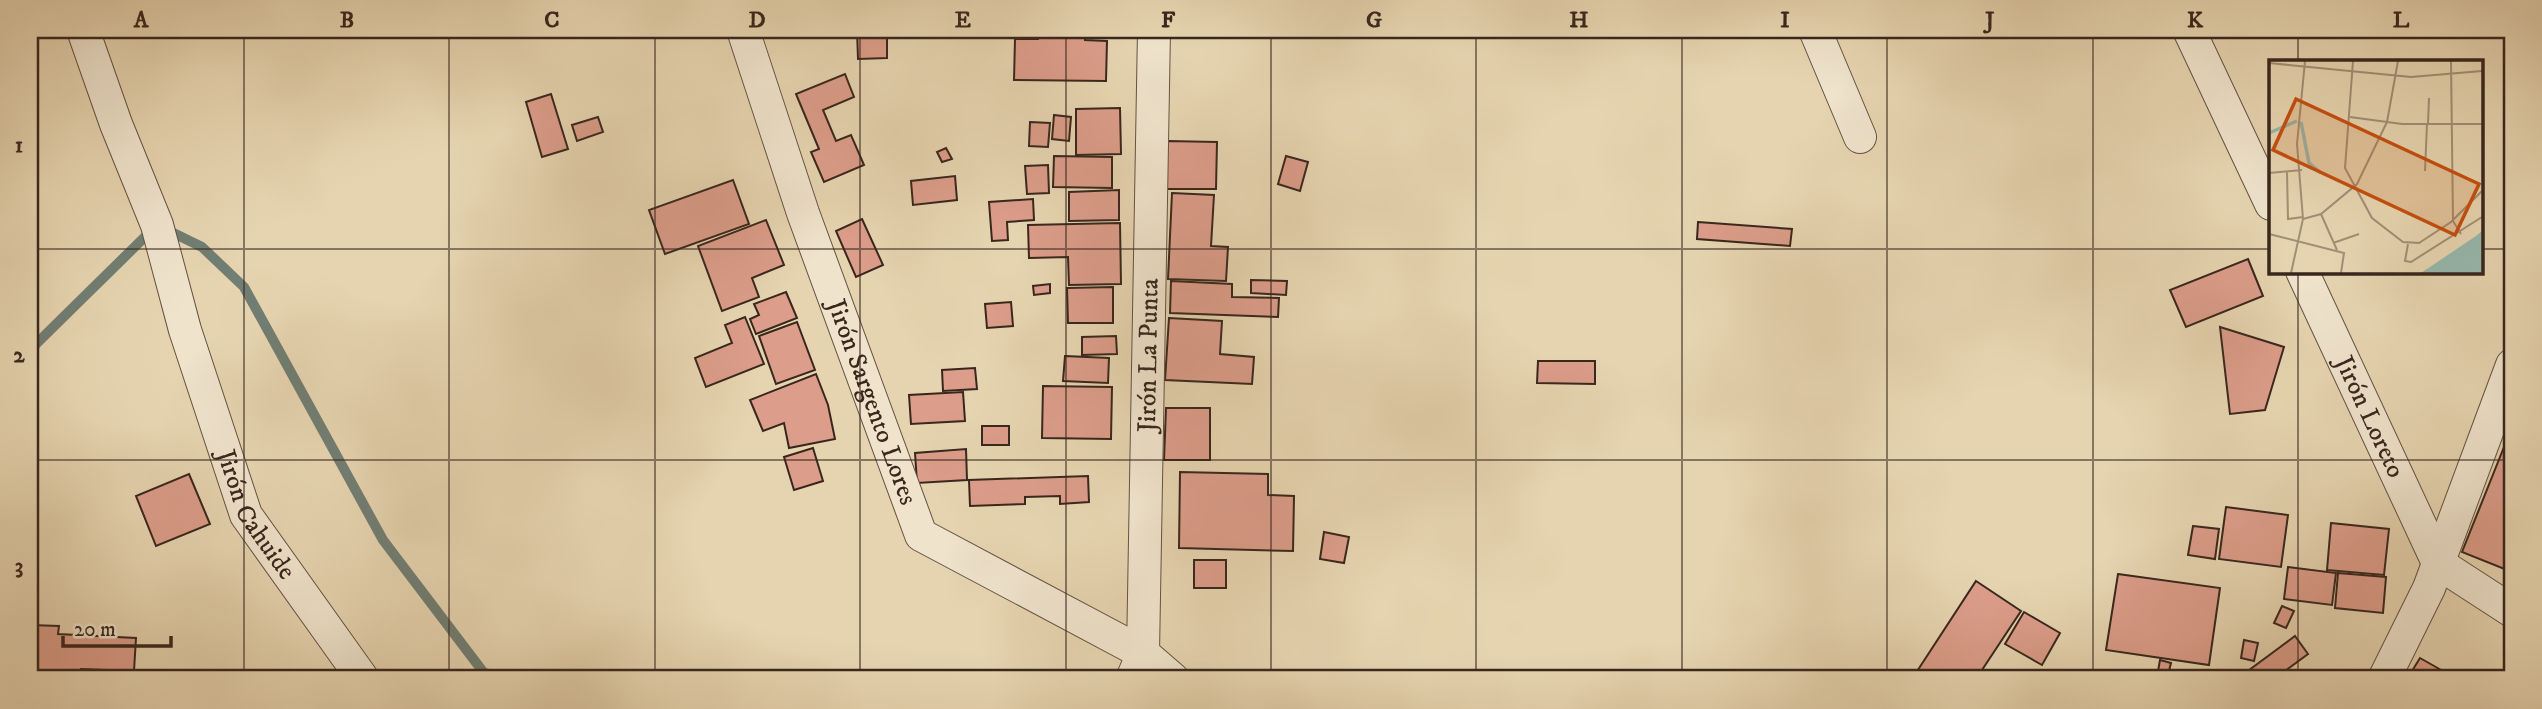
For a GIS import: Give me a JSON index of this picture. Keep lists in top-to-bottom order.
{
  "streets": {
    "street": [
      "Jirón La Punta",
      "Jirón Sargento Lores",
      "Jirón Loreto",
      "Jirón Cahuide"
    ]
  },
  "crossings": [
    ["Jirón La Punta", "Jirón Sargento Lores"]
  ],
  "scale_bar": "20 m",
  "grid": {
    "columns": [
      "A",
      "B",
      "C",
      "D",
      "E",
      "F",
      "G",
      "H",
      "I",
      "J",
      "K",
      "L"
    ],
    "rows": ["1", "2", "3"]
  }
}
